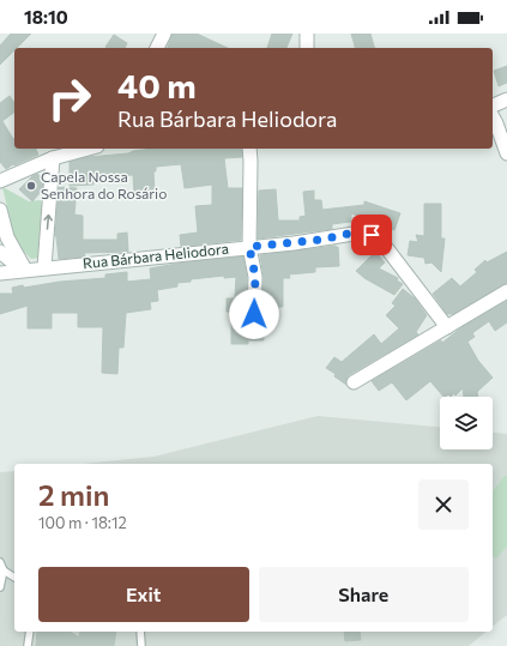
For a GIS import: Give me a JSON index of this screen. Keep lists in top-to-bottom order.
{
  "streets": {
    "street": ["Rua Bárbara Heliodora"]
  },
  "places": ["Capela Nossa Senhora do Rosário"],
  "page": {
    "status": "18:10",
    "turn": ["40 m", "Rua Bárbara Heliodora"],
    "heading": ["2 min", "100 m · 18:12"],
    "buttons": ["Exit", "Share"]
  }
}
